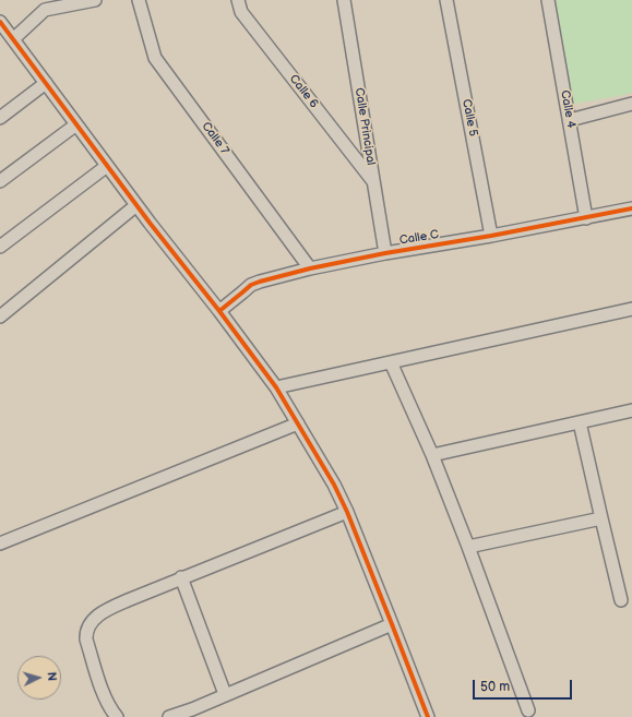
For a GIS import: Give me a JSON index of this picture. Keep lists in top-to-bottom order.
{
  "streets": {
    "street": [
      "Calle 6",
      "Calle 4",
      "Calle 5",
      "Calle Principal",
      "Calle 7",
      "Calle C"
    ]
  },
  "crossings": [
    ["Calle 6", "Calle Principal"],
    ["Calle 4", "Calle C"],
    ["Calle 5", "Calle C"],
    ["Calle Principal", "Calle C"],
    ["Calle 7", "Calle C"]
  ],
  "scale_bar": "50 m",
  "north": "right"
}
